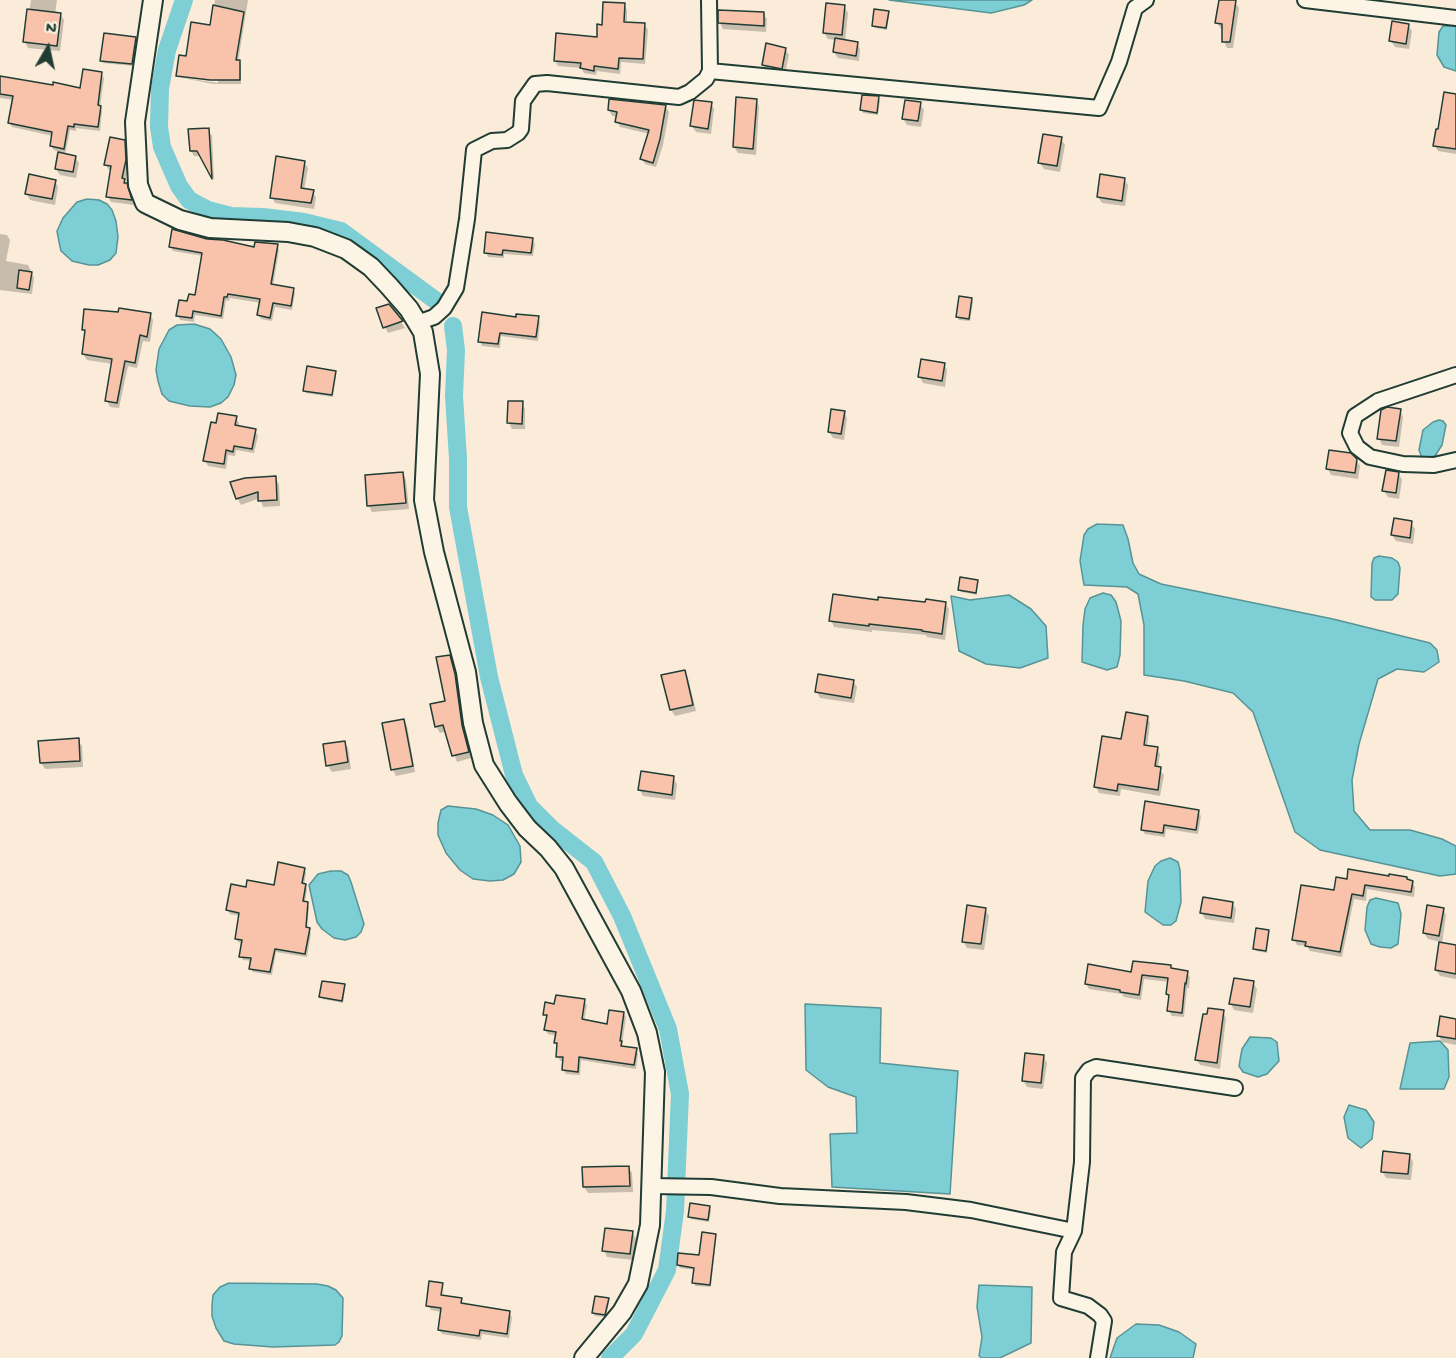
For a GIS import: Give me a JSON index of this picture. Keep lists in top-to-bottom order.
{
  "north": "top"
}
